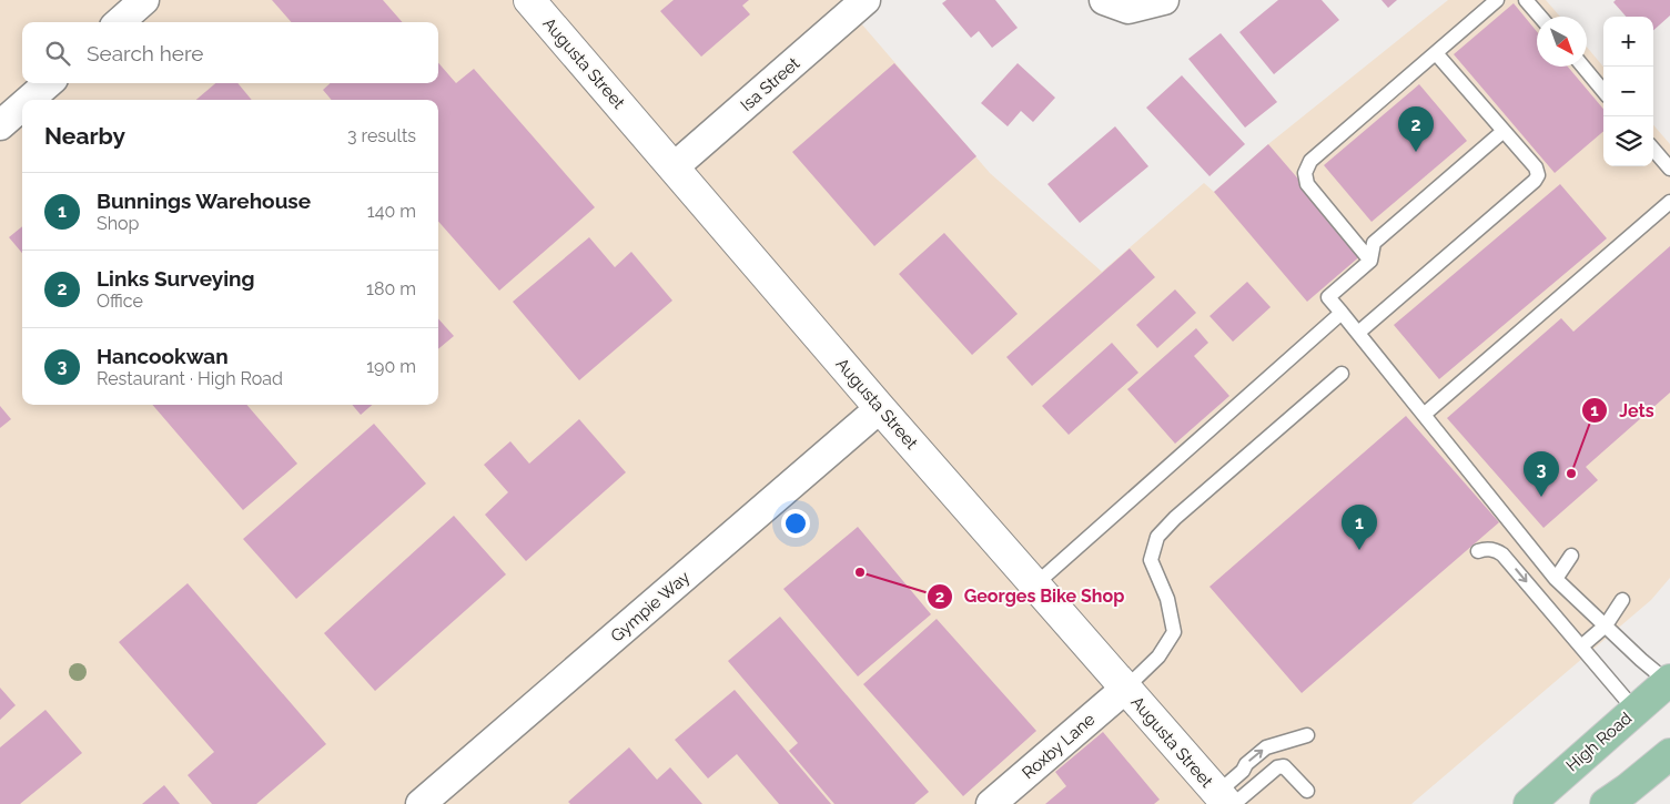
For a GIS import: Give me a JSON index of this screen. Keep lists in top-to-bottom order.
{
  "streets": {
    "main road": ["High Road"],
    "street": [
      "Augusta Street",
      "Isa Street",
      "Gympie Way",
      "Roxby Lane"
    ]
  },
  "crossings": [
    ["Augusta Street", "Isa Street"],
    ["Augusta Street", "Gympie Way"],
    ["Augusta Street", "Roxby Lane"]
  ],
  "places": ["Jets", "Georges Bike Shop"],
  "north": "bottom right",
  "page": {
    "map_buttons": ["+", "−"],
    "search": "Search here",
    "heading": ["Nearby", "3 results"],
    "pins": ["2", "3", "1"],
    "list": [
      {
        "mark": "1",
        "name": "Bunnings Warehouse",
        "note": "Shop",
        "value": "140 m"
      },
      {
        "mark": "2",
        "name": "Links Surveying",
        "note": "Office",
        "value": "180 m"
      },
      {
        "mark": "3",
        "name": "Hancookwan",
        "note": "Restaurant · High Road",
        "value": "190 m"
      }
    ]
  }
}
